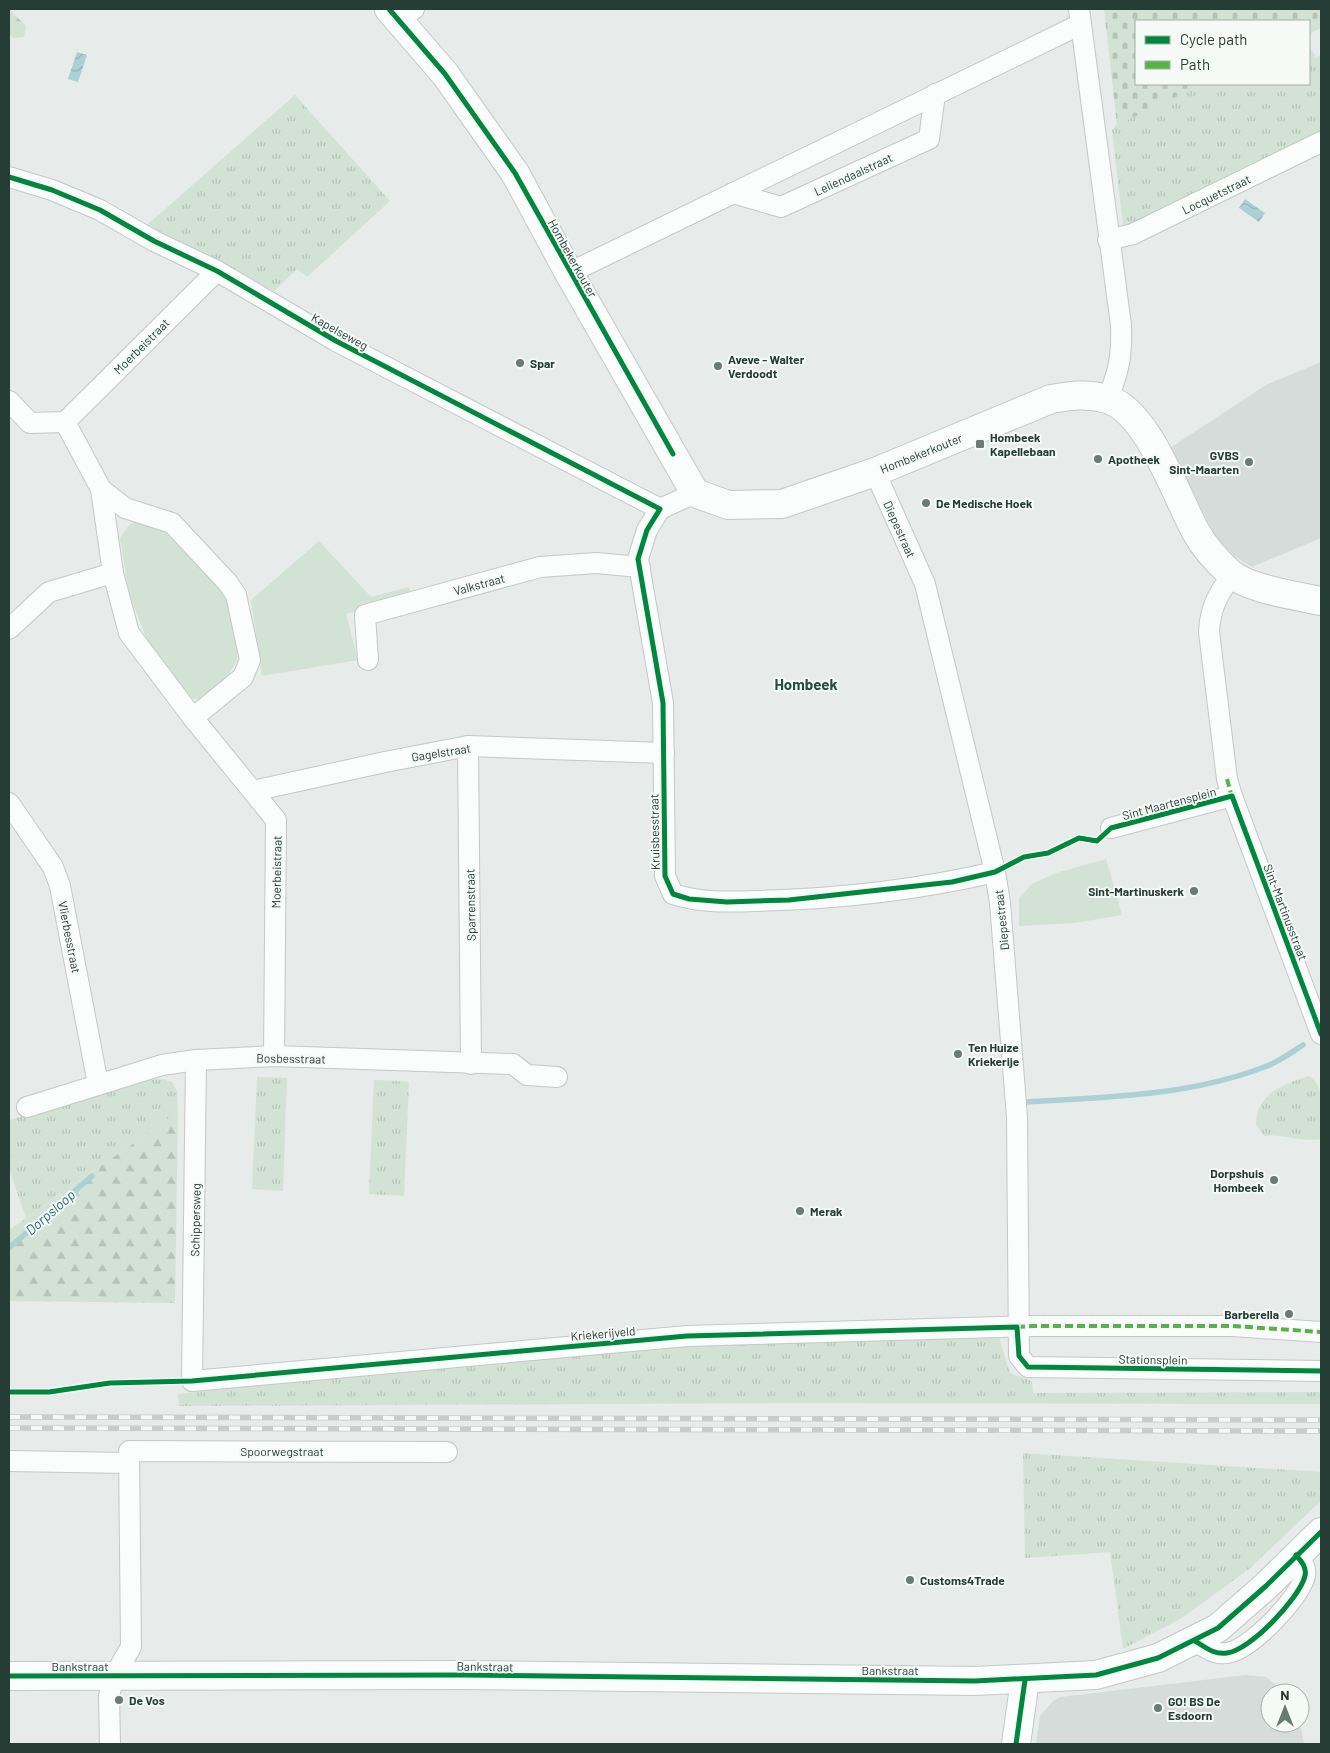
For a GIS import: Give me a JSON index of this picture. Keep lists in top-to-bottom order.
{
  "streets": {
    "street": [
      "Leliendaalstraat",
      "Locquetstraat",
      "Hombekerkouter",
      "Kapelseweg",
      "Moerbeistraat",
      "Diepestraat",
      "Valkstraat",
      "Gagelstraat",
      "Sint Maartensplein",
      "Kruisbesstraat",
      "Sparrenstraat",
      "Sint-Martinusstraat",
      "Vlierbesstraat",
      "Bosbesstraat",
      "Schippersweg",
      "Kriekerijveld",
      "Stationsplein",
      "Spoorwegstraat",
      "Bankstraat"
    ]
  },
  "crossings": [
    ["Hombekerkouter", "Diepestraat"],
    ["Hombekerkouter", "Sint-Martinusstraat"],
    ["Kapelseweg", "Moerbeistraat"],
    ["Kapelseweg", "Kruisbesstraat"],
    ["Moerbeistraat", "Gagelstraat"],
    ["Moerbeistraat", "Bosbesstraat"],
    ["Diepestraat", "Kruisbesstraat"],
    ["Diepestraat", "Kriekerijveld"],
    ["Diepestraat", "Stationsplein"],
    ["Valkstraat", "Kruisbesstraat"],
    ["Gagelstraat", "Kruisbesstraat"],
    ["Gagelstraat", "Sparrenstraat"],
    ["Sint Maartensplein", "Sint-Martinusstraat"],
    ["Sparrenstraat", "Bosbesstraat"],
    ["Vlierbesstraat", "Bosbesstraat"],
    ["Bosbesstraat", "Schippersweg"],
    ["Schippersweg", "Kriekerijveld"],
    ["Kriekerijveld", "Stationsplein"]
  ],
  "districts": ["Hombeek"],
  "water": ["Dorpsloop"],
  "places": {
    "other": [
      "Spar",
      "Aveve - Walter Verdoodt",
      "Apotheek",
      "GVBS Sint-Maarten",
      "De Medische Hoek",
      "Sint-Martinuskerk",
      "Ten Huize Kriekerije",
      "Dorpshuis Hombeek",
      "Merak",
      "Barberella",
      "Customs4Trade",
      "De Vos",
      "GO! BS De Esdoorn"
    ],
    "transit": ["Hombeek Kapellebaan"]
  },
  "legend": ["Cycle path", "Path"],
  "north": "top"
}
